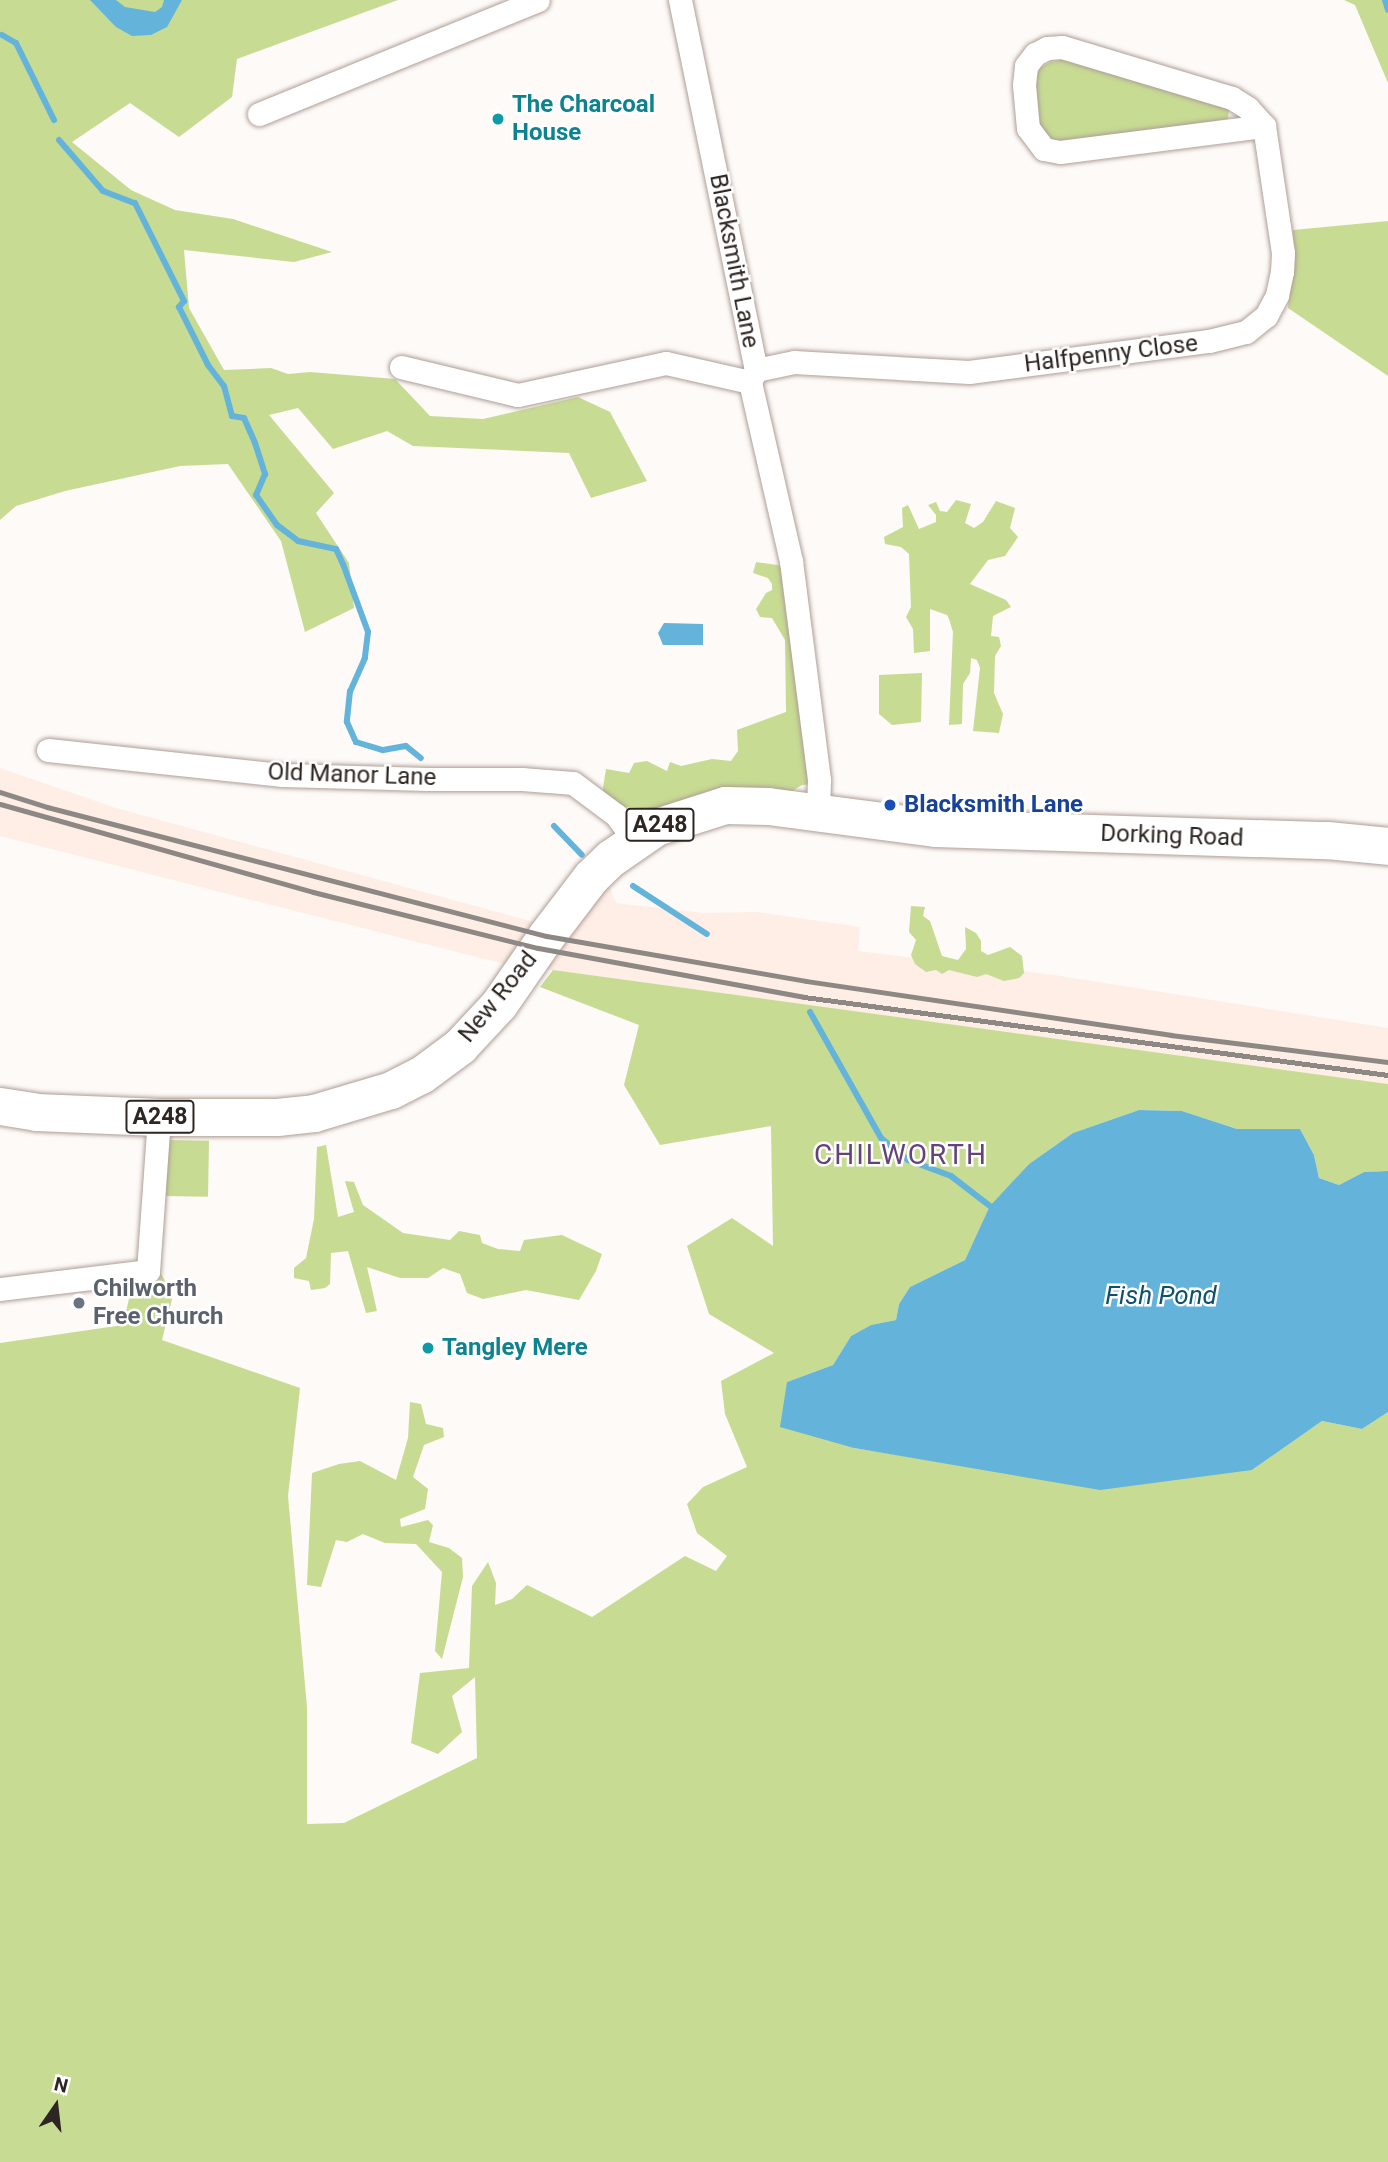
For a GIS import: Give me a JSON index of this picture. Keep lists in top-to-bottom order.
{
  "streets": {
    "main road": ["A248", "Dorking Road", "New Road"],
    "street": ["Blacksmith Lane", "Halfpenny Close", "Old Manor Lane"]
  },
  "crossings": [
    ["Blacksmith Lane", "Halfpenny Close"],
    ["Blacksmith Lane", "Dorking Road"],
    ["Old Manor Lane", "Dorking Road"],
    ["Dorking Road", "New Road"]
  ],
  "districts": ["CHILWORTH"],
  "water": ["Fish Pond"],
  "places": [
    "The Charcoal House",
    "Blacksmith Lane",
    "Chilworth Free Church",
    "Tangley Mere"
  ],
  "north": "top"
}
